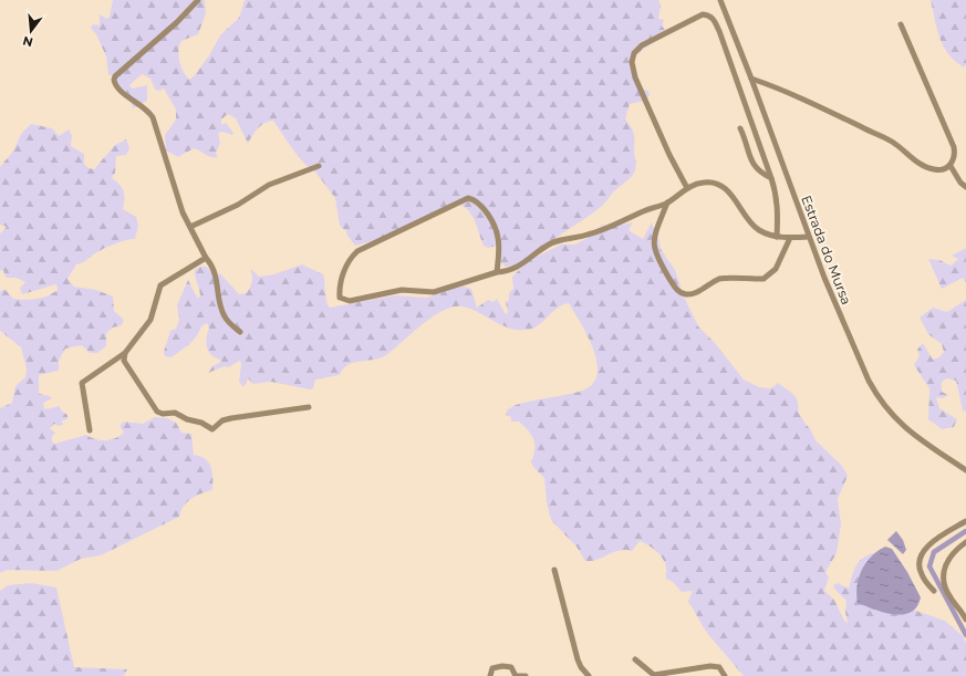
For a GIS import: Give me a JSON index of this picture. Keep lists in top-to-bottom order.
{
  "streets": {
    "street": ["Estrada do Mursa"]
  },
  "north": "bottom"
}
